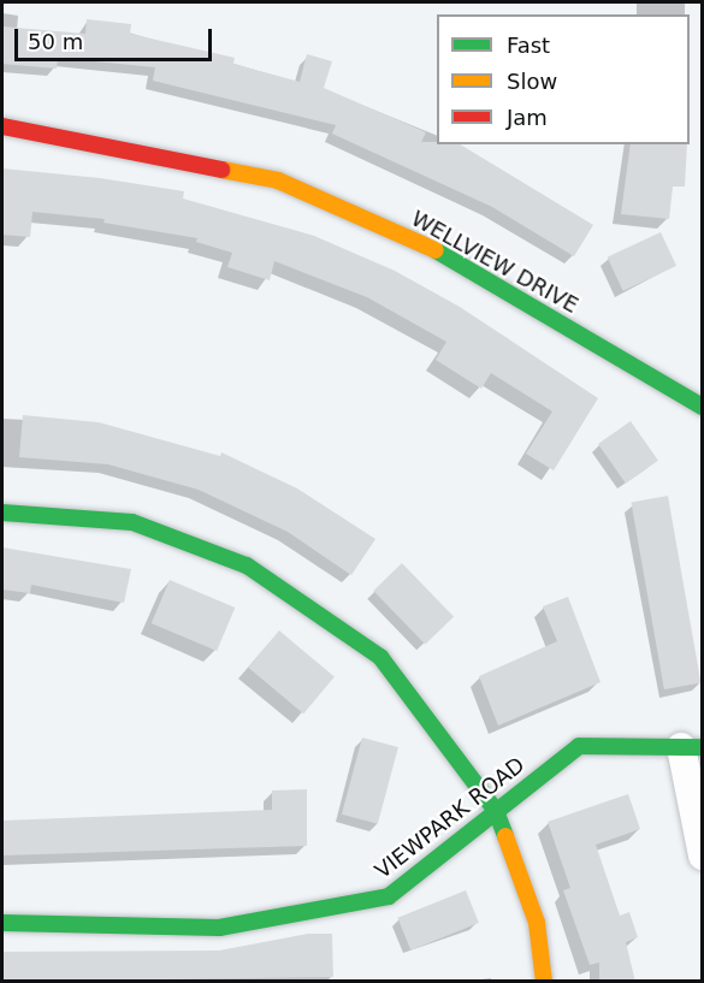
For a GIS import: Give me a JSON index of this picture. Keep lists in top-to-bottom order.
{
  "streets": {
    "street": ["WELLVIEW DRIVE", "VIEWPARK ROAD"]
  },
  "legend": ["Fast", "Slow", "Jam"],
  "scale_bar": "50 m"
}
